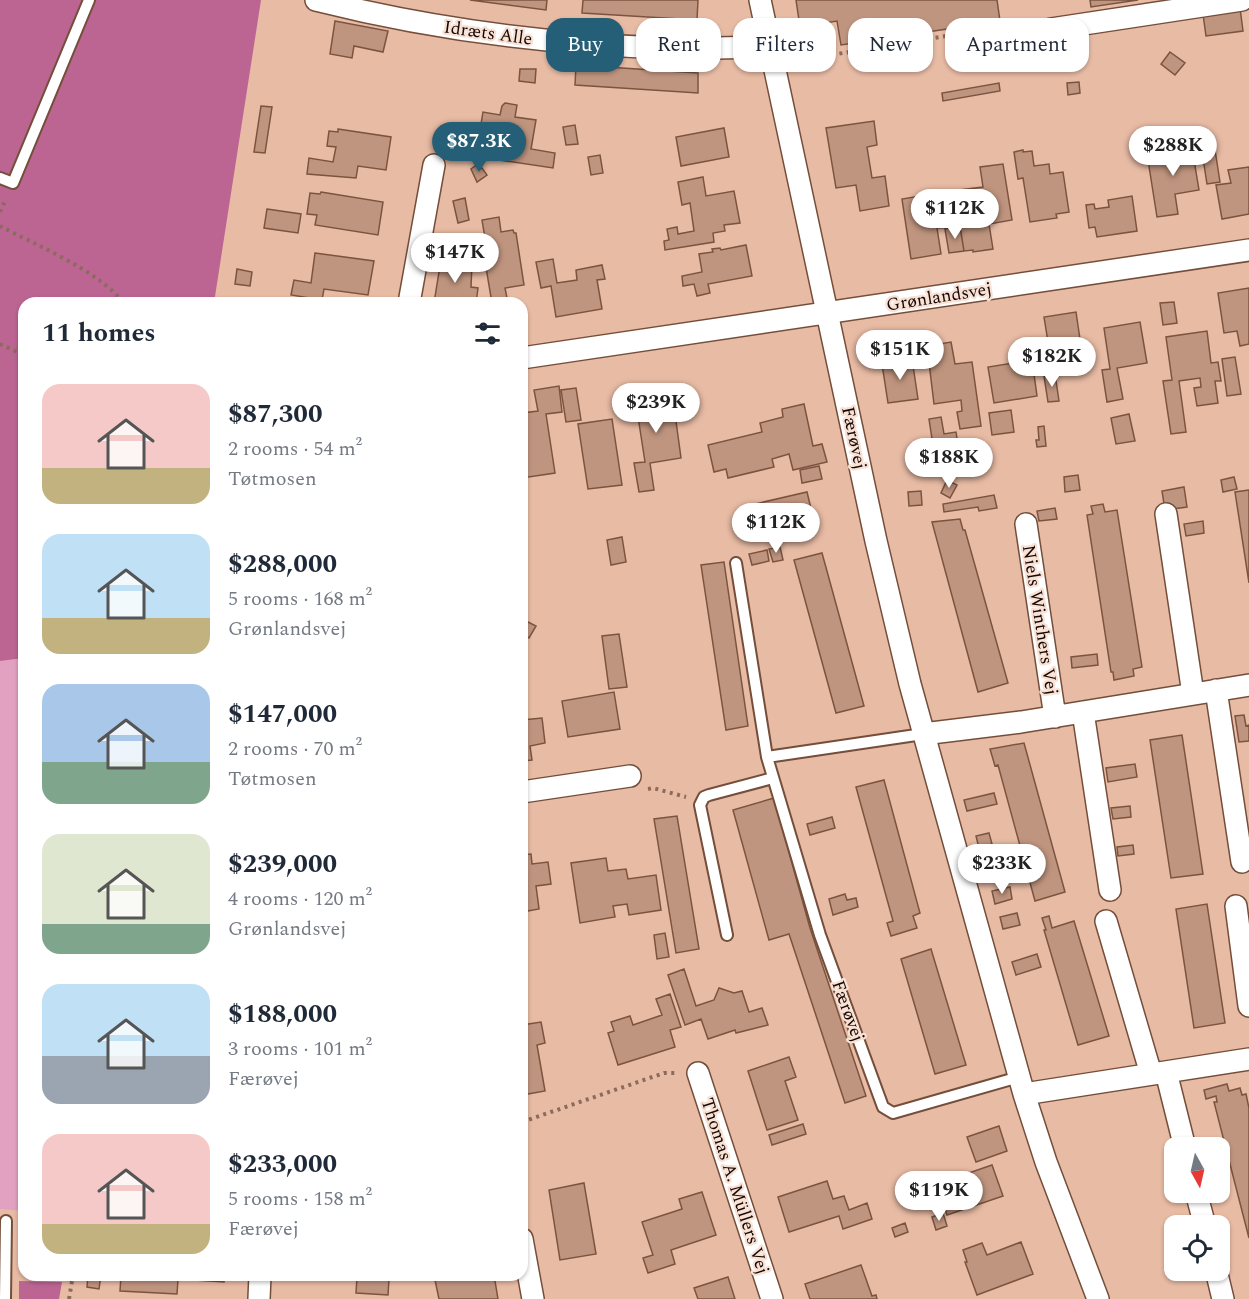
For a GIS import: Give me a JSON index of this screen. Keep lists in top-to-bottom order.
{
  "streets": {
    "street": [
      "Idræts Alle",
      "Grønlandsvej",
      "Færøvej",
      "Niels Winthers Vej",
      "Thomas A. Müllers Vej"
    ]
  },
  "crossings": [
    ["Grønlandsvej", "Færøvej"],
    ["Færøvej", "Niels Winthers Vej"]
  ],
  "north": "bottom",
  "page": {
    "chip": [
      "Buy",
      "Rent",
      "Filters",
      "New",
      "Apartment"
    ],
    "price": [
      "$87.3K",
      "$288K",
      "$112K",
      "$147K",
      "$151K",
      "$182K",
      "$239K",
      "$188K",
      "$112K",
      "$233K",
      "$119K"
    ],
    "heading": "11 homes",
    "list": [
      {
        "name": "$87,300",
        "note": "2 rooms · 54 m² · Tøtmosen"
      },
      {
        "name": "$288,000",
        "note": "5 rooms · 168 m² · Grønlandsvej"
      },
      {
        "name": "$147,000",
        "note": "2 rooms · 70 m² · Tøtmosen"
      },
      {
        "name": "$239,000",
        "note": "4 rooms · 120 m² · Grønlandsvej"
      },
      {
        "name": "$188,000",
        "note": "3 rooms · 101 m² · Færøvej"
      },
      {
        "name": "$233,000",
        "note": "5 rooms · 158 m² · Færøvej"
      }
    ]
  }
}
